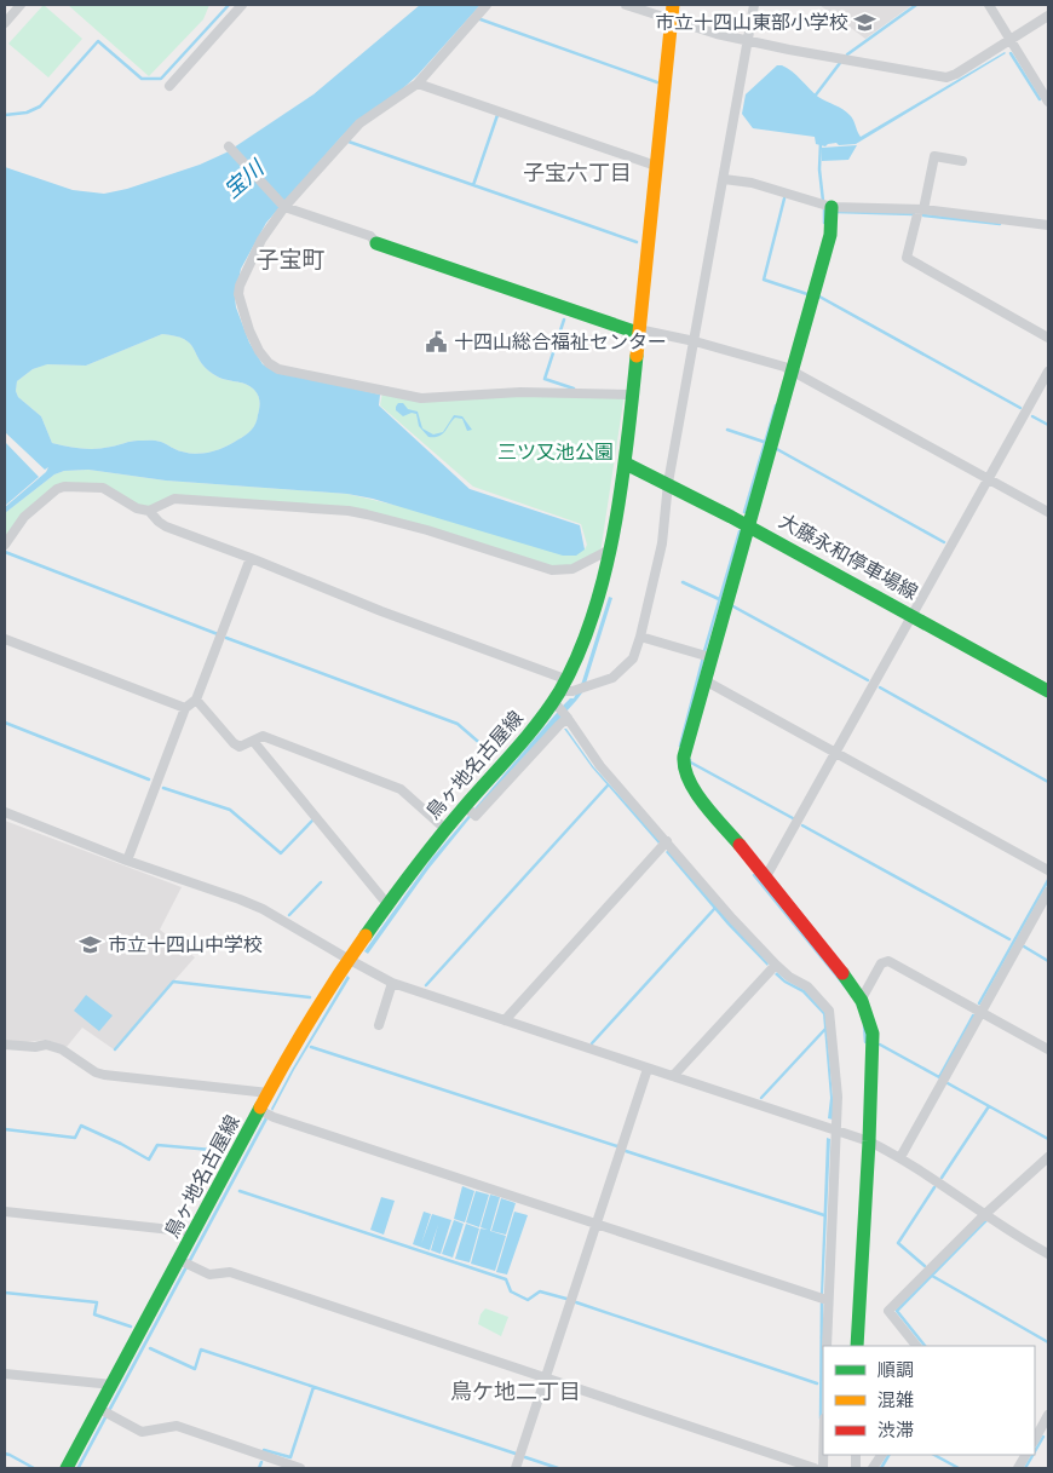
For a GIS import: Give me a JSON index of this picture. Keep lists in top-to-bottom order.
{
  "streets": {
    "main road": ["大藤永和停車場線", "鳥ヶ地名古屋線"]
  },
  "crossings": [
    ["大藤永和停車場線", "鳥ヶ地名古屋線"]
  ],
  "districts": ["子宝六丁目", "子宝町", "鳥ケ地二丁目"],
  "water": ["宝川"],
  "parks": ["三ツ又池公園"],
  "places": {
    "school or university": ["市立十四山東部小学校", "市立十四山中学校"],
    "public building": ["十四山総合福祉センター"]
  },
  "legend": ["順調", "混雑", "渋滞"]
}
